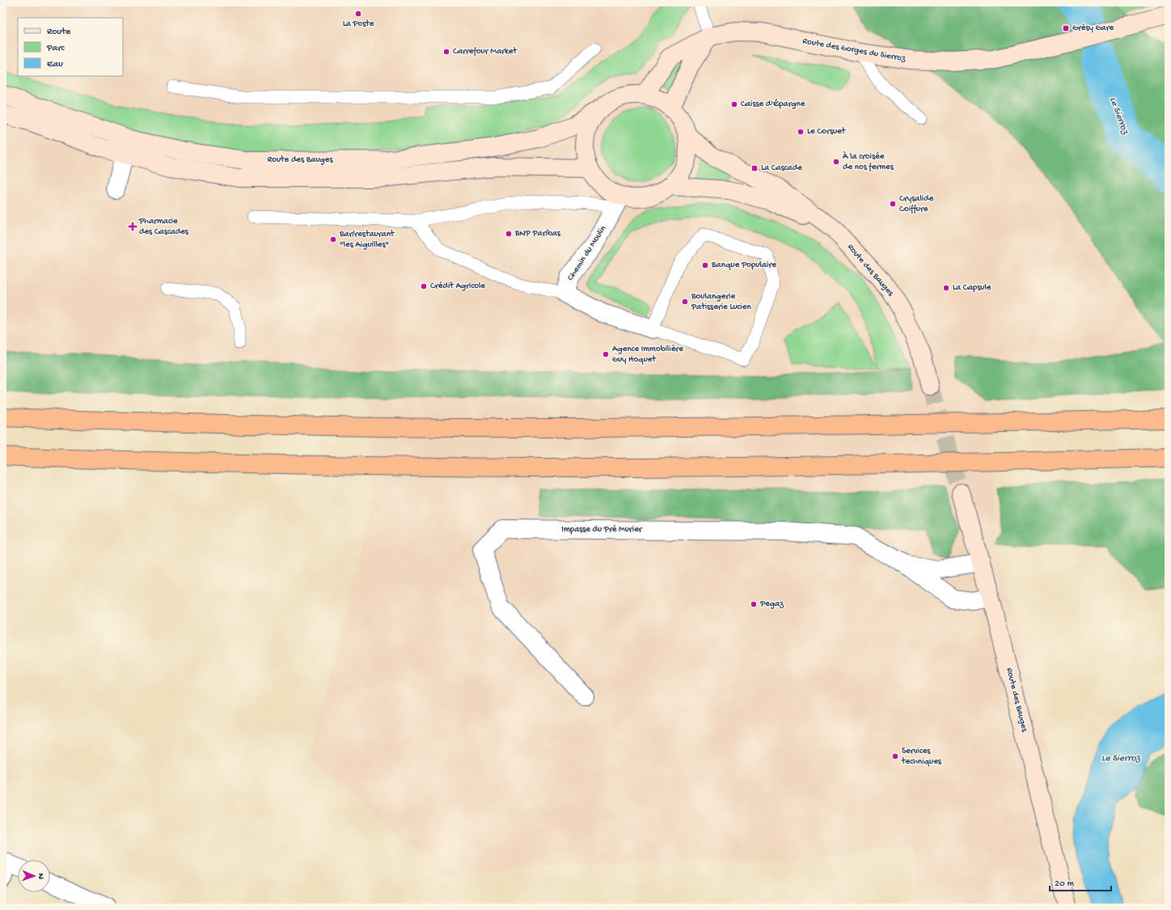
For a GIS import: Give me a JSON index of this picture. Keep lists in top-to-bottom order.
{
  "streets": {
    "main road": ["Route des Gorges du Sierroz", "Route des Bauges"],
    "street": ["Chemin du Moulin", "Impasse du Pré Murier"]
  },
  "crossings": [
    ["Route des Gorges du Sierroz", "Route des Bauges"],
    ["Route des Gorges du Sierroz", "Chemin du Moulin"],
    ["Route des Bauges", "Chemin du Moulin"],
    ["Route des Bauges", "Impasse du Pré Murier"]
  ],
  "water": ["Le Sierroz"],
  "places": {
    "other": [
      "La Poste",
      "Carrefour Market",
      "Caisse d'Épargne",
      "Le Corsuet",
      "À la croisée de nos fermes",
      "Crysalide Coiffure",
      "BNP Paribas",
      "Bar/restaurant \"les Aiguilles\"",
      "Banque Populaire",
      "Crédit Agricole",
      "La Capsule",
      "Boulangerie Patisserie Lucien",
      "Agence Immobilière Guy Hoquet",
      "Pegaz",
      "Services techniques"
    ],
    "transit": ["Grésy Gare", "La Cascade"],
    "health": ["Pharmacie des Cascades"]
  },
  "legend": ["Route", "Parc", "Eau"],
  "scale_bar": "20 m",
  "north": "right"
}
